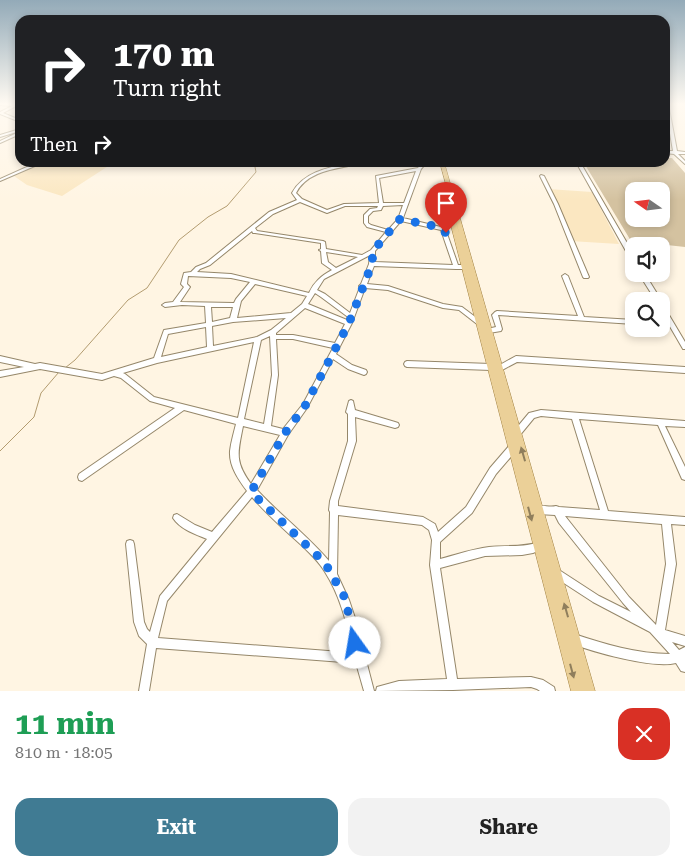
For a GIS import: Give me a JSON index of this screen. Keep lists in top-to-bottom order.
{
  "north": "left",
  "page": {
    "turn": ["170 m", "Turn right"],
    "then": "Then",
    "heading": ["11 min", "810 m · 18:05"],
    "buttons": ["Exit", "Share"]
  }
}
